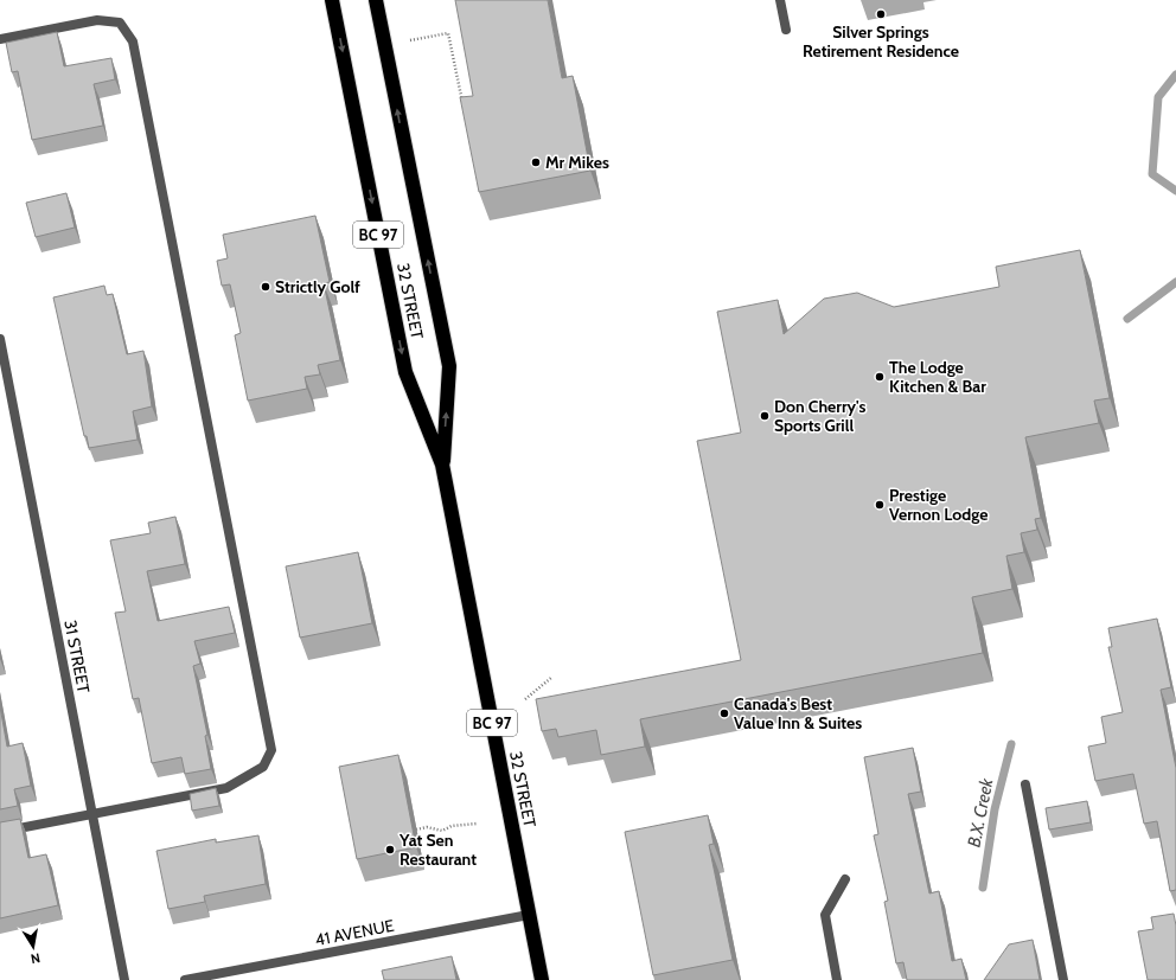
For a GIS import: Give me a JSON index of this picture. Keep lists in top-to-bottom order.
{
  "streets": {
    "highway": ["BC 97", "32 STREET"],
    "street": ["31 STREET", "41 AVENUE"]
  },
  "crossings": [
    ["32 STREET", "41 AVENUE"]
  ],
  "water": ["B.X. Creek"],
  "places": [
    "Silver Springs Retirement Residence",
    "Mr Mikes",
    "Strictly Golf",
    "The Lodge Kitchen & Bar",
    "Don Cherry's Sports Grill",
    "Prestige Vernon Lodge",
    "Canada's Best Value Inn & Suites",
    "Yat Sen Restaurant"
  ],
  "north": "bottom"
}
